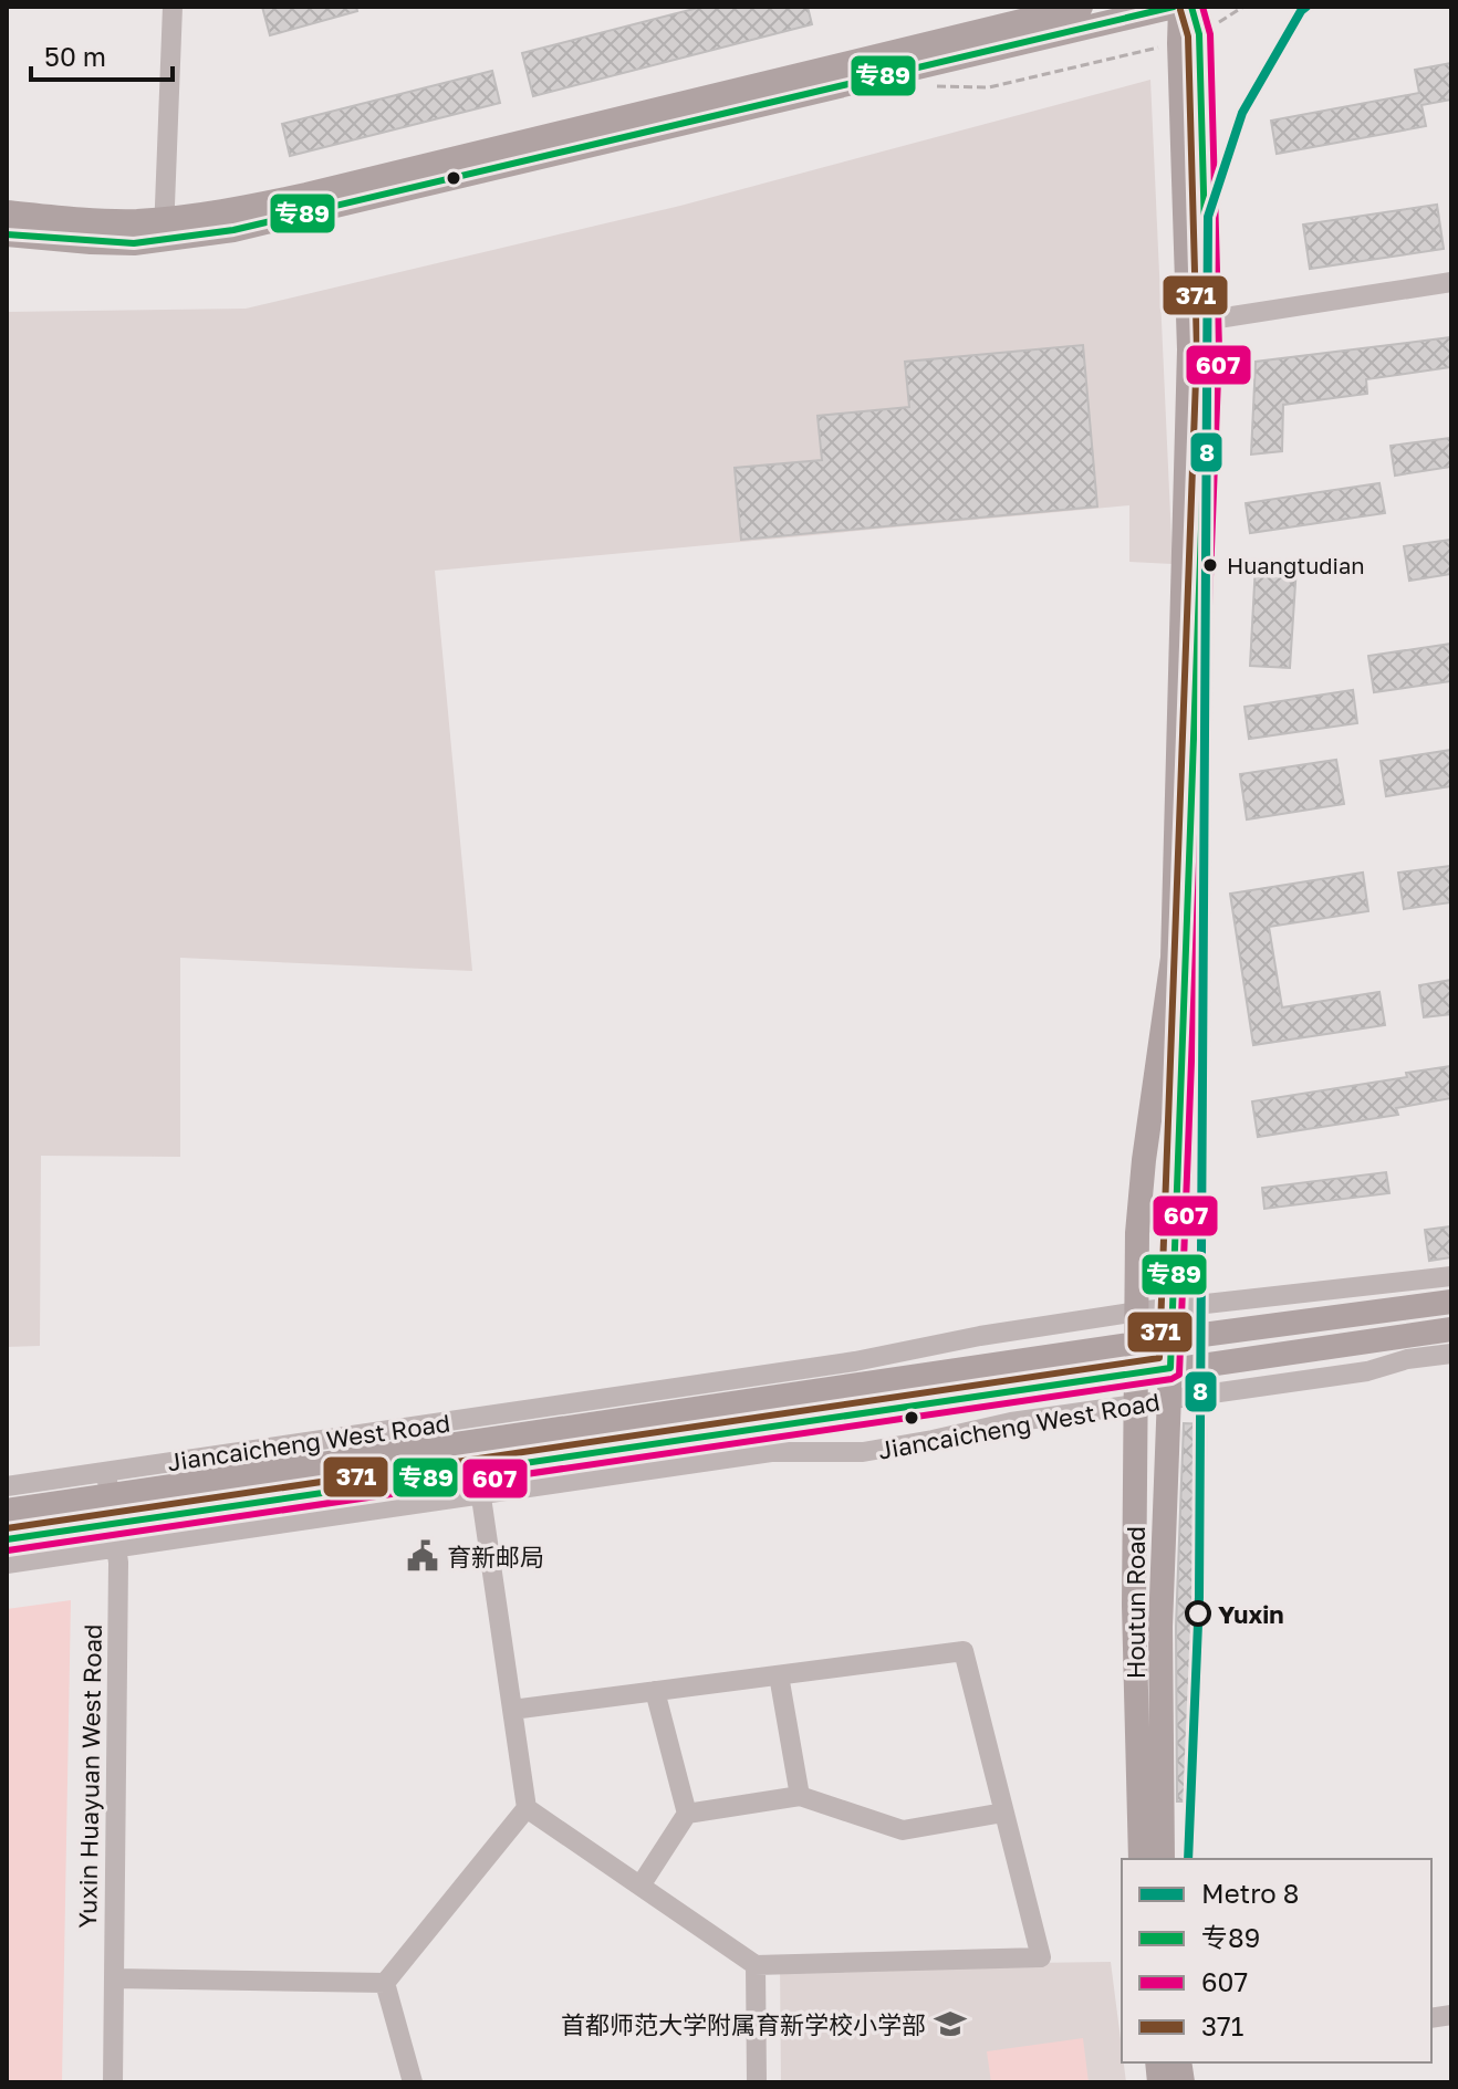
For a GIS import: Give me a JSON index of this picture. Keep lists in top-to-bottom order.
{
  "streets": {
    "main road": ["Jiancaicheng West Road", "Houtun Road"],
    "street": ["Yuxin Huayuan West Road"]
  },
  "crossings": [
    ["Jiancaicheng West Road", "Houtun Road"],
    ["Jiancaicheng West Road", "Yuxin Huayuan West Road"]
  ],
  "places": {
    "other": ["Huangtudian", "Yuxin"],
    "public building": ["育新邮局"],
    "school or university": ["首都师范大学附属育新学校小学部"]
  },
  "lines": [
    "metro line 8",
    "transit line 专89",
    "transit line 607",
    "transit line 371"
  ],
  "legend": [
    "Metro 8",
    "专89",
    "607",
    "371"
  ],
  "scale_bar": "50 m"
}
